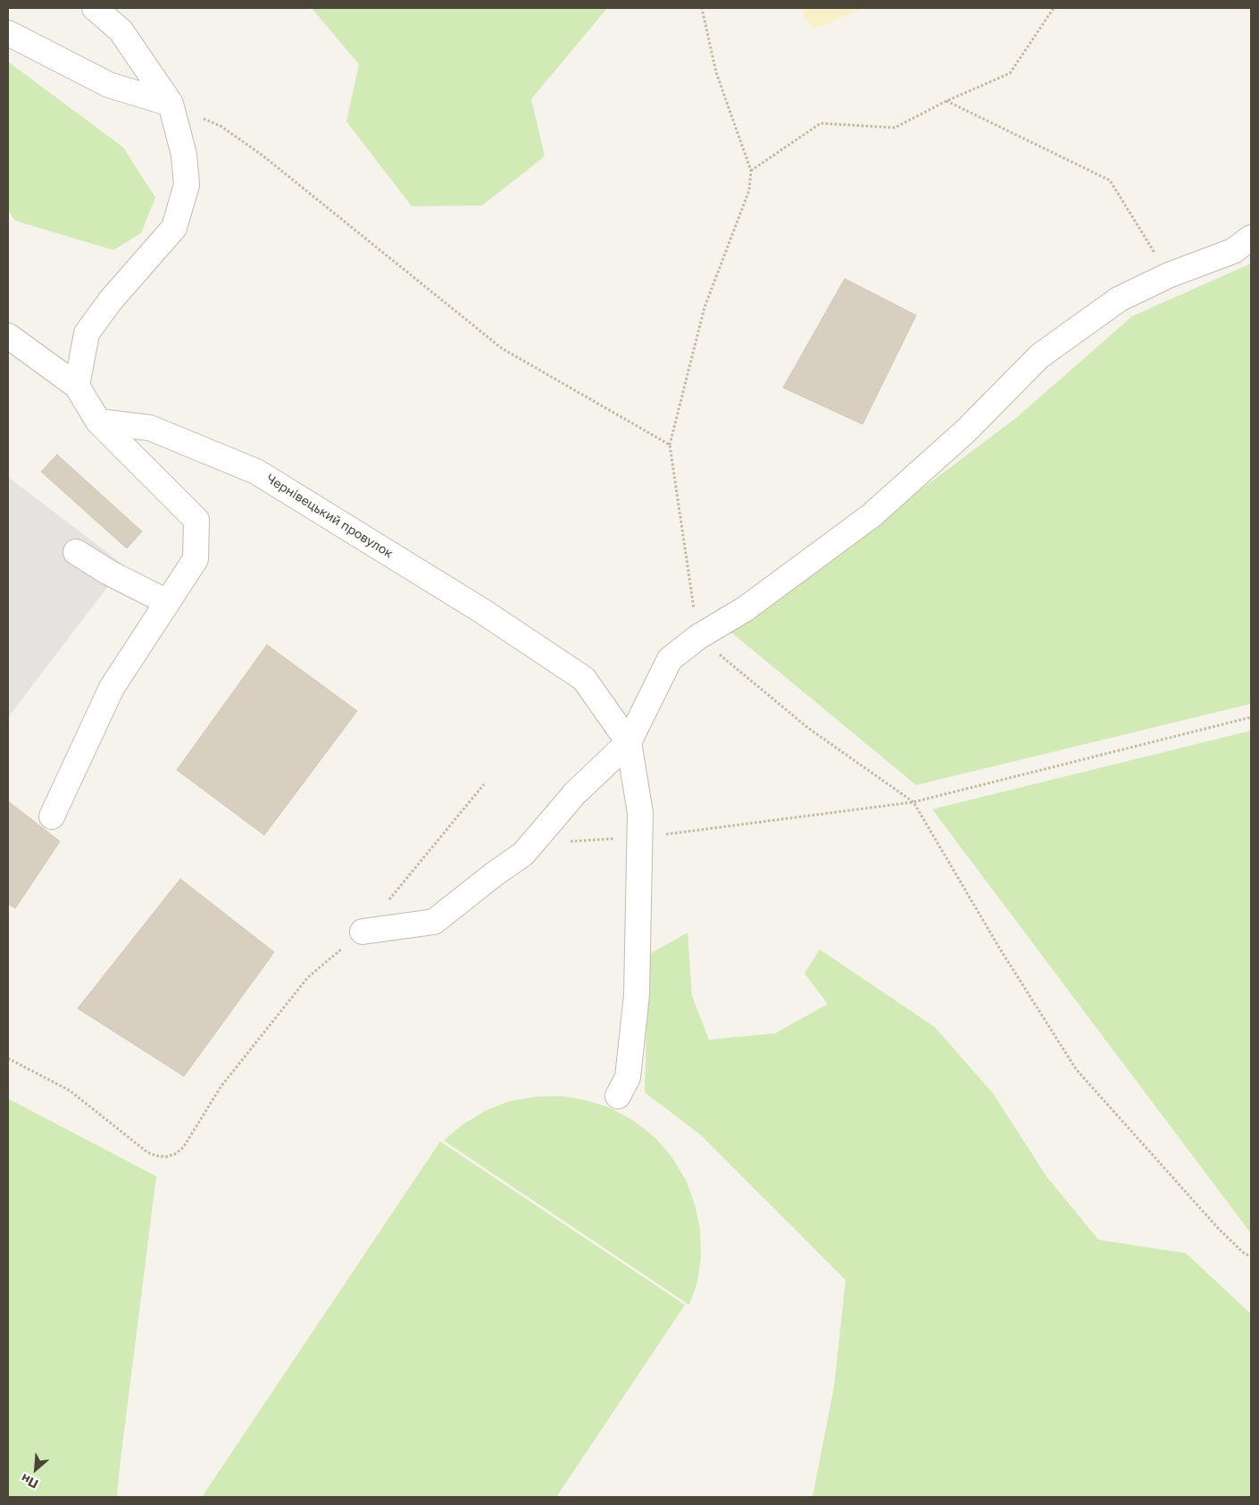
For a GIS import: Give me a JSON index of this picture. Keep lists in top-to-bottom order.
{
  "streets": {
    "street": ["Чернівецький провулок"]
  },
  "north": "bottom left"
}
